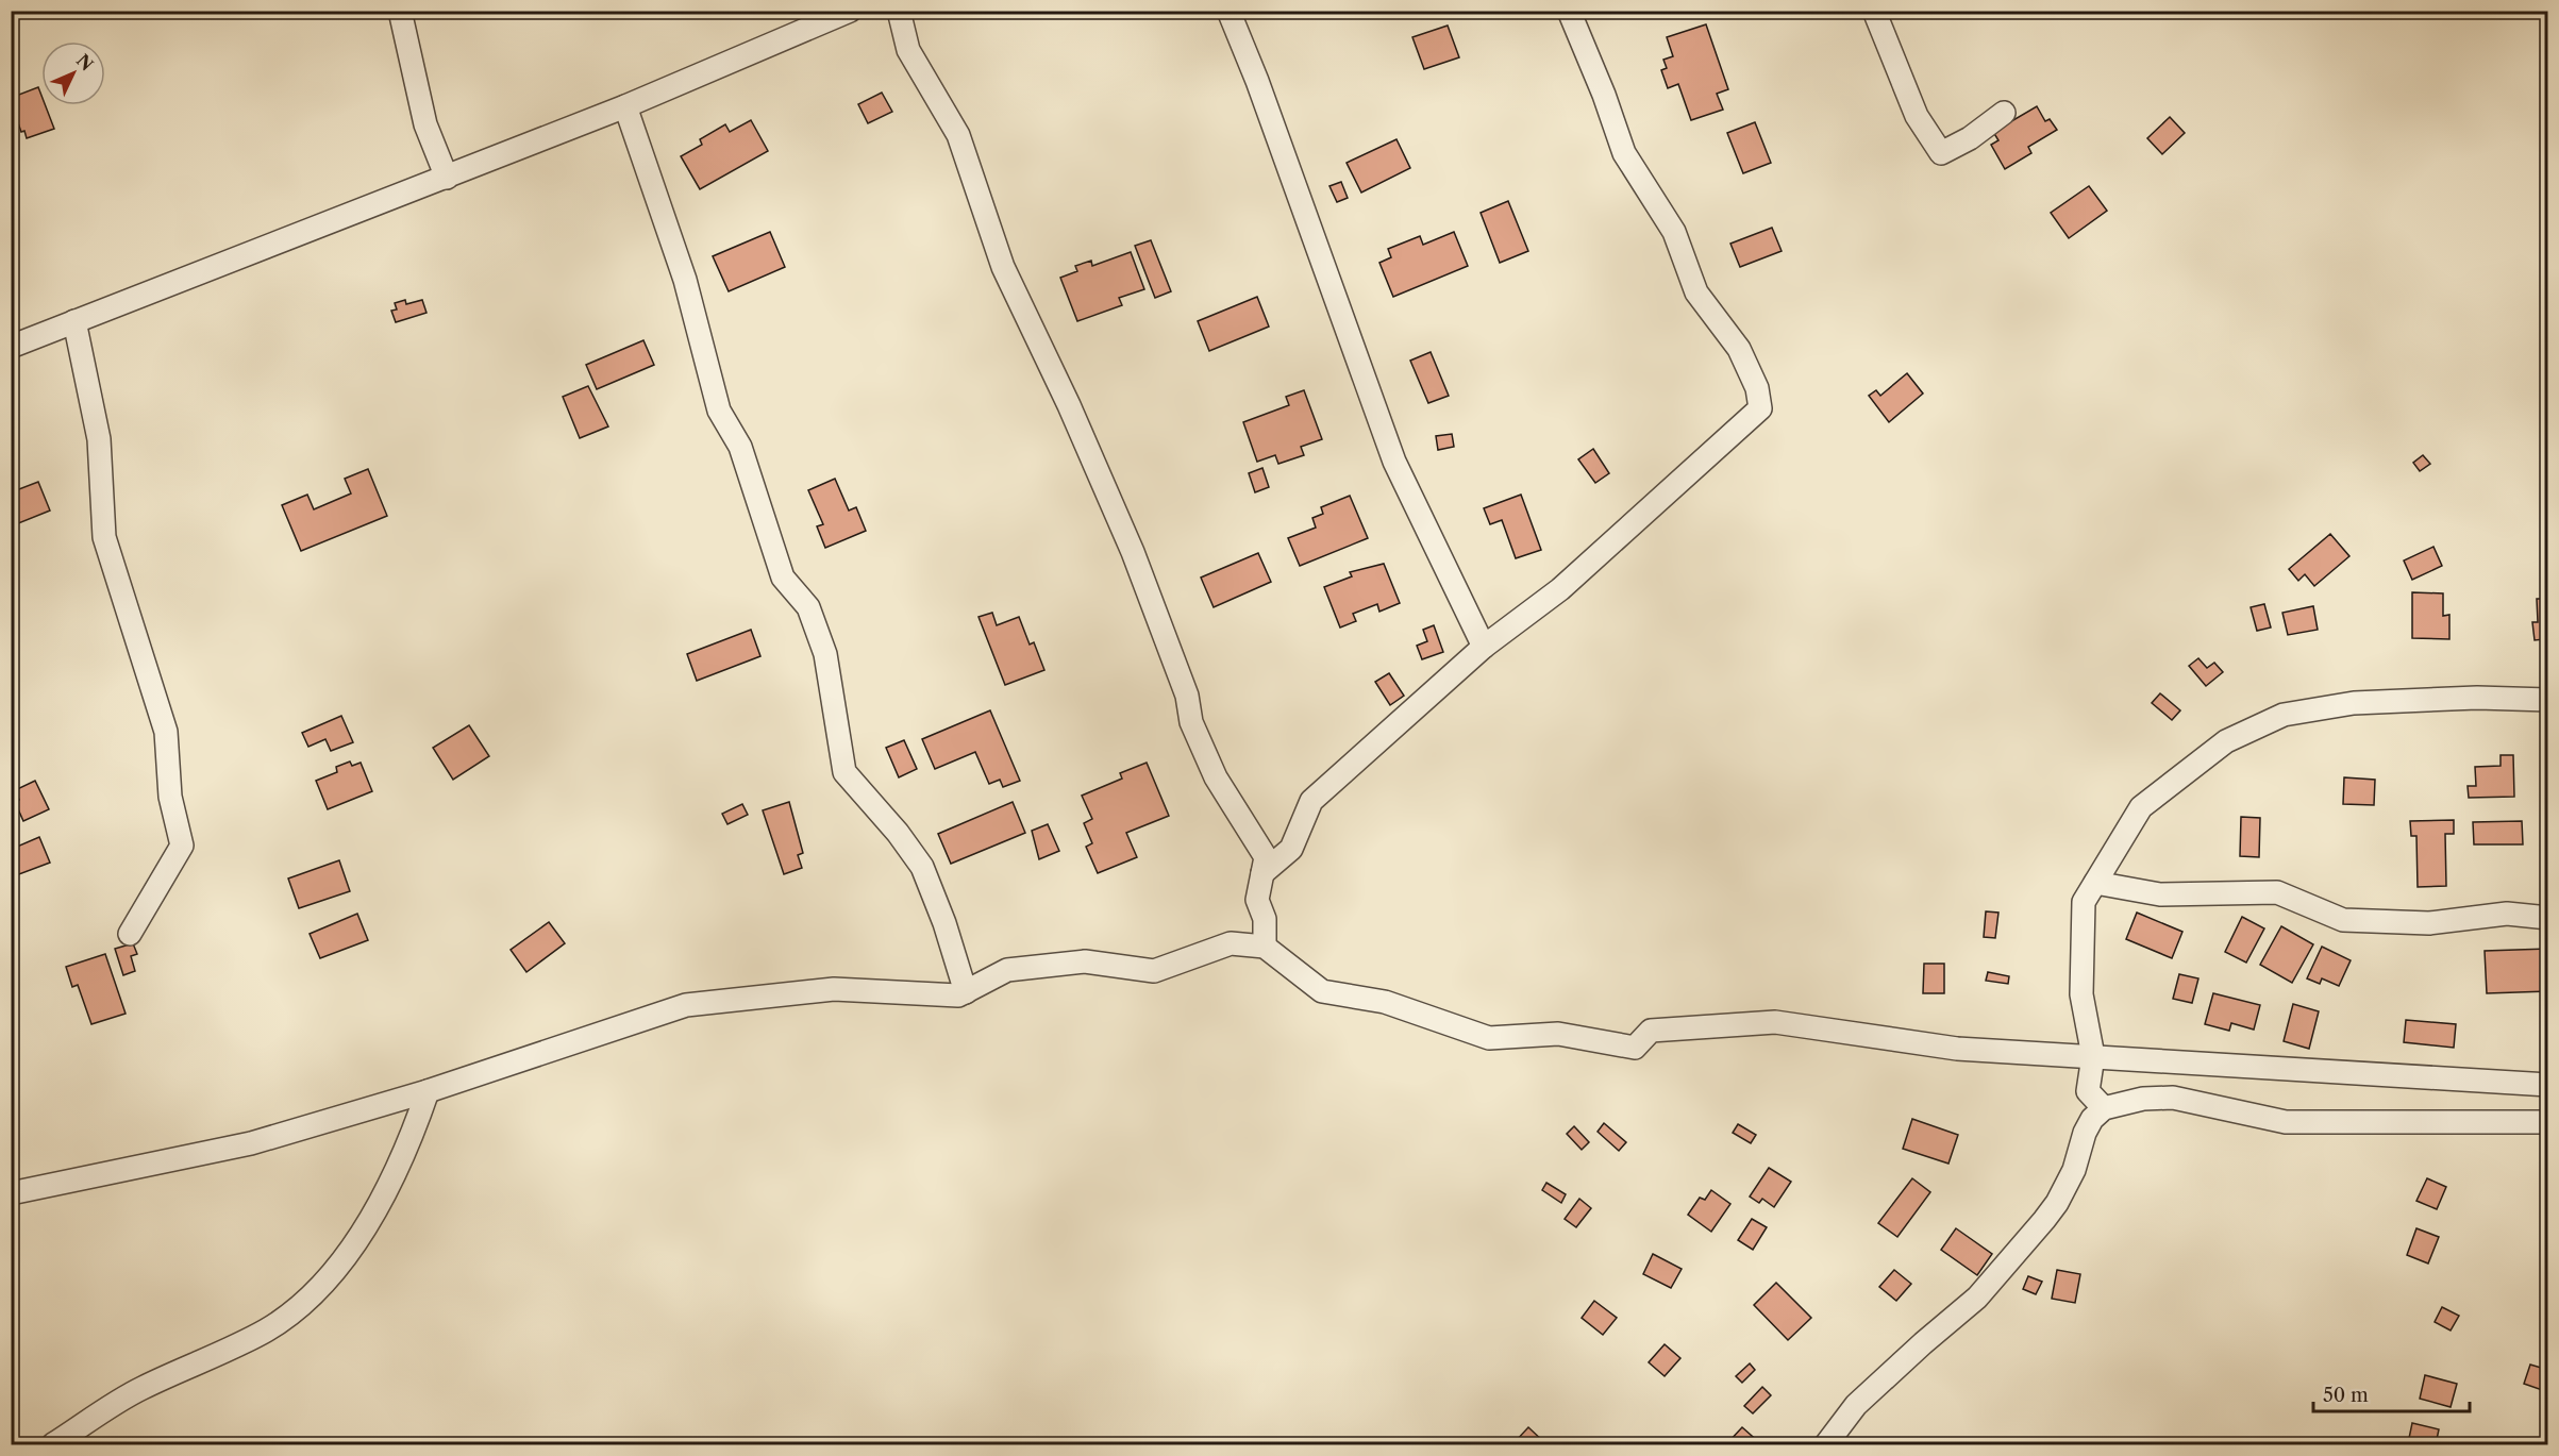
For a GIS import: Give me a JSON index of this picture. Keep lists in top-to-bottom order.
{
  "scale_bar": "50 m",
  "north": "top right"
}
